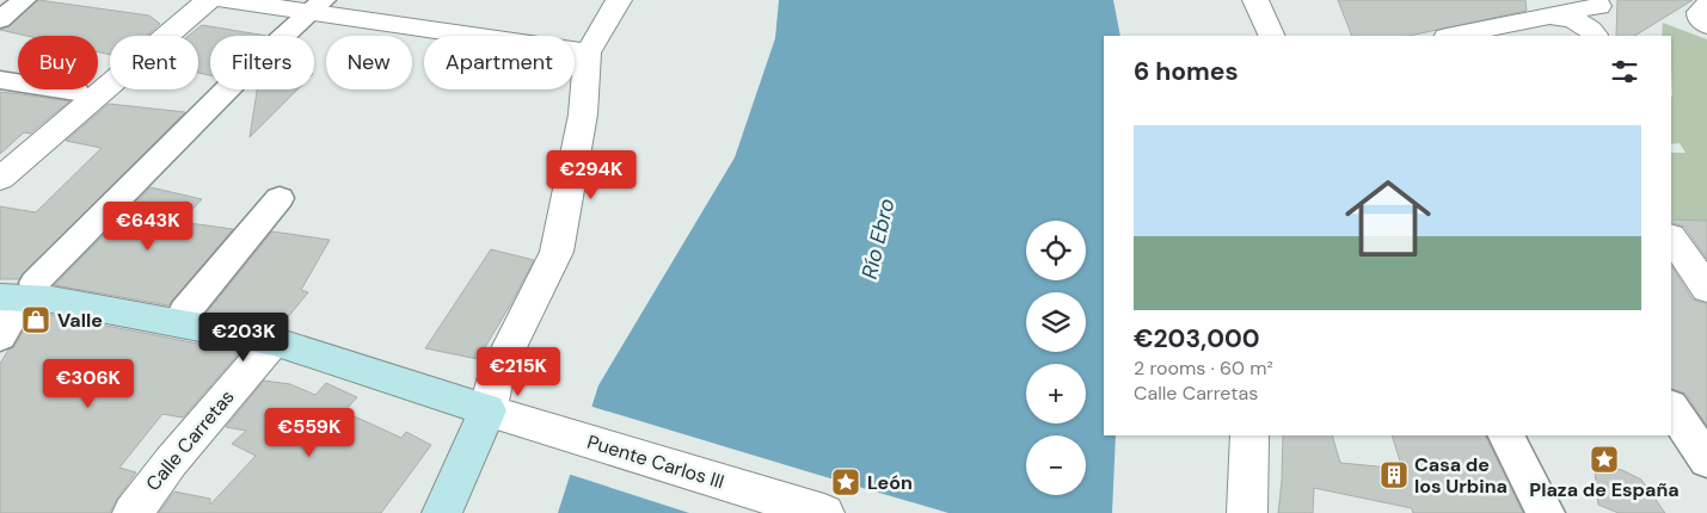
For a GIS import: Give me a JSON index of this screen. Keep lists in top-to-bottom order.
{
  "streets": {
    "street": ["Calle Carretas", "Puente Carlos III"]
  },
  "water": ["Río Ebro"],
  "places": {
    "shop": ["Valle"],
    "place": ["Plaza de España", "León"],
    "building": ["Casa de los Urbina"]
  },
  "page": {
    "chip": [
      "Buy",
      "Rent",
      "Filters",
      "New",
      "Apartment"
    ],
    "heading": "6 homes",
    "list": [
      {
        "name": "€203,000",
        "note": "2 rooms · 60 m² · Calle Carretas"
      }
    ],
    "price": [
      "€294K",
      "€643K",
      "€203K",
      "€215K",
      "€306K",
      "€559K"
    ],
    "map_buttons": ["+", "−"]
  }
}
